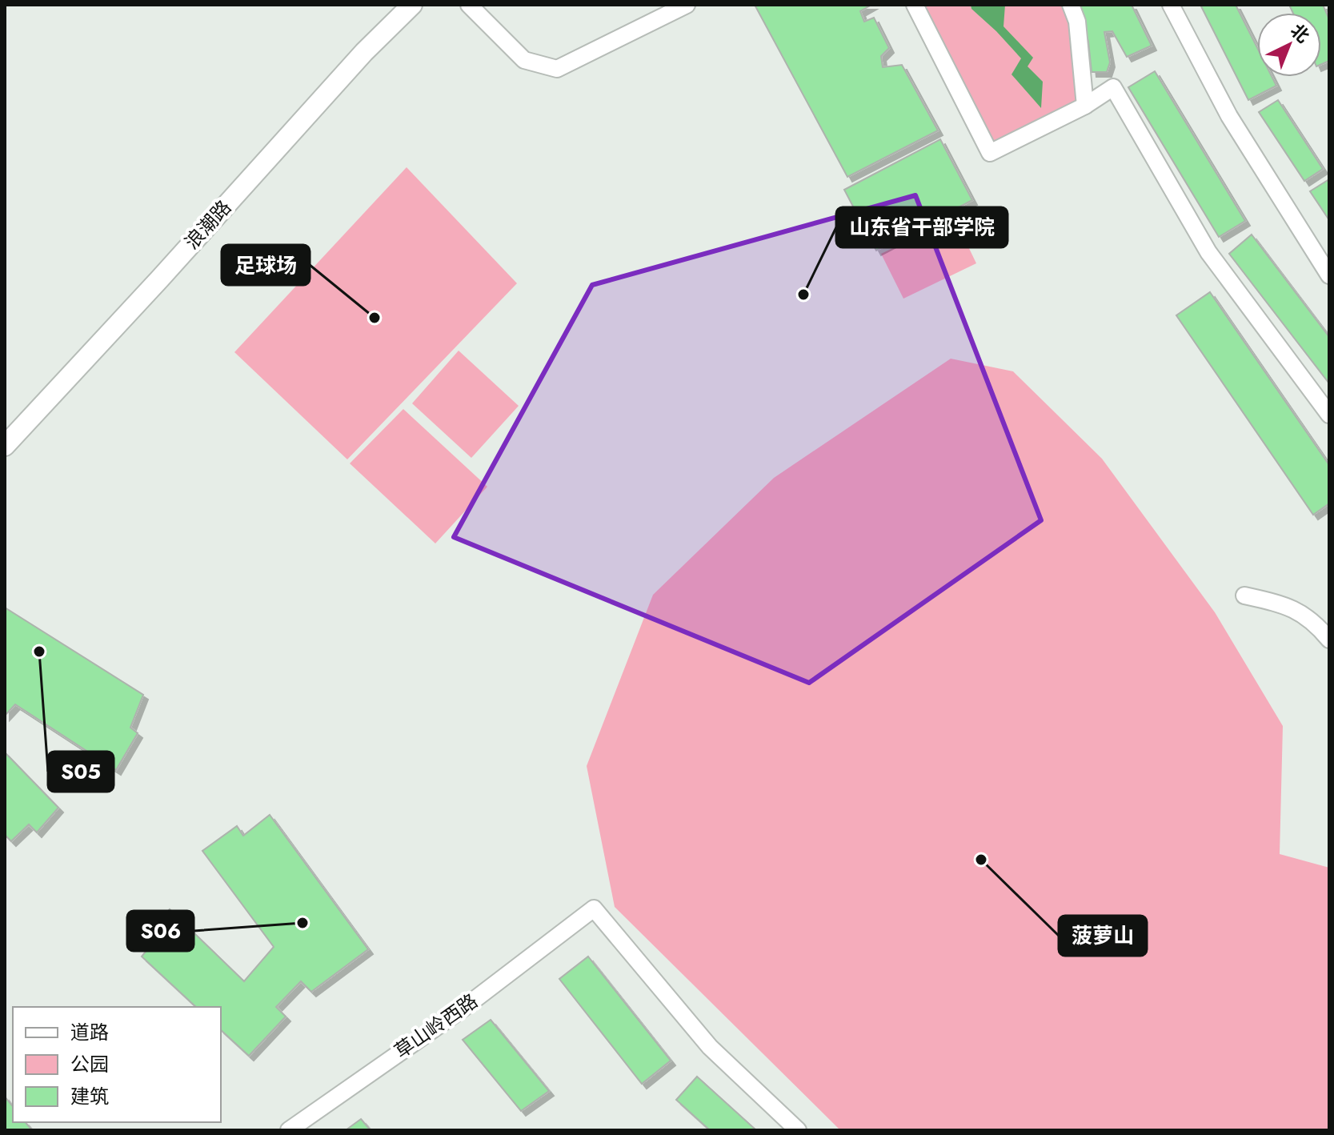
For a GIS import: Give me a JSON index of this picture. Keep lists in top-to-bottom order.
{
  "streets": {
    "main road": ["浪潮路"],
    "street": ["草山岭西路"]
  },
  "places": [
    "山东省干部学院",
    "足球场",
    "S05",
    "菠萝山",
    "S06"
  ],
  "legend": ["道路", "公园", "建筑"],
  "north": "top right"
}
